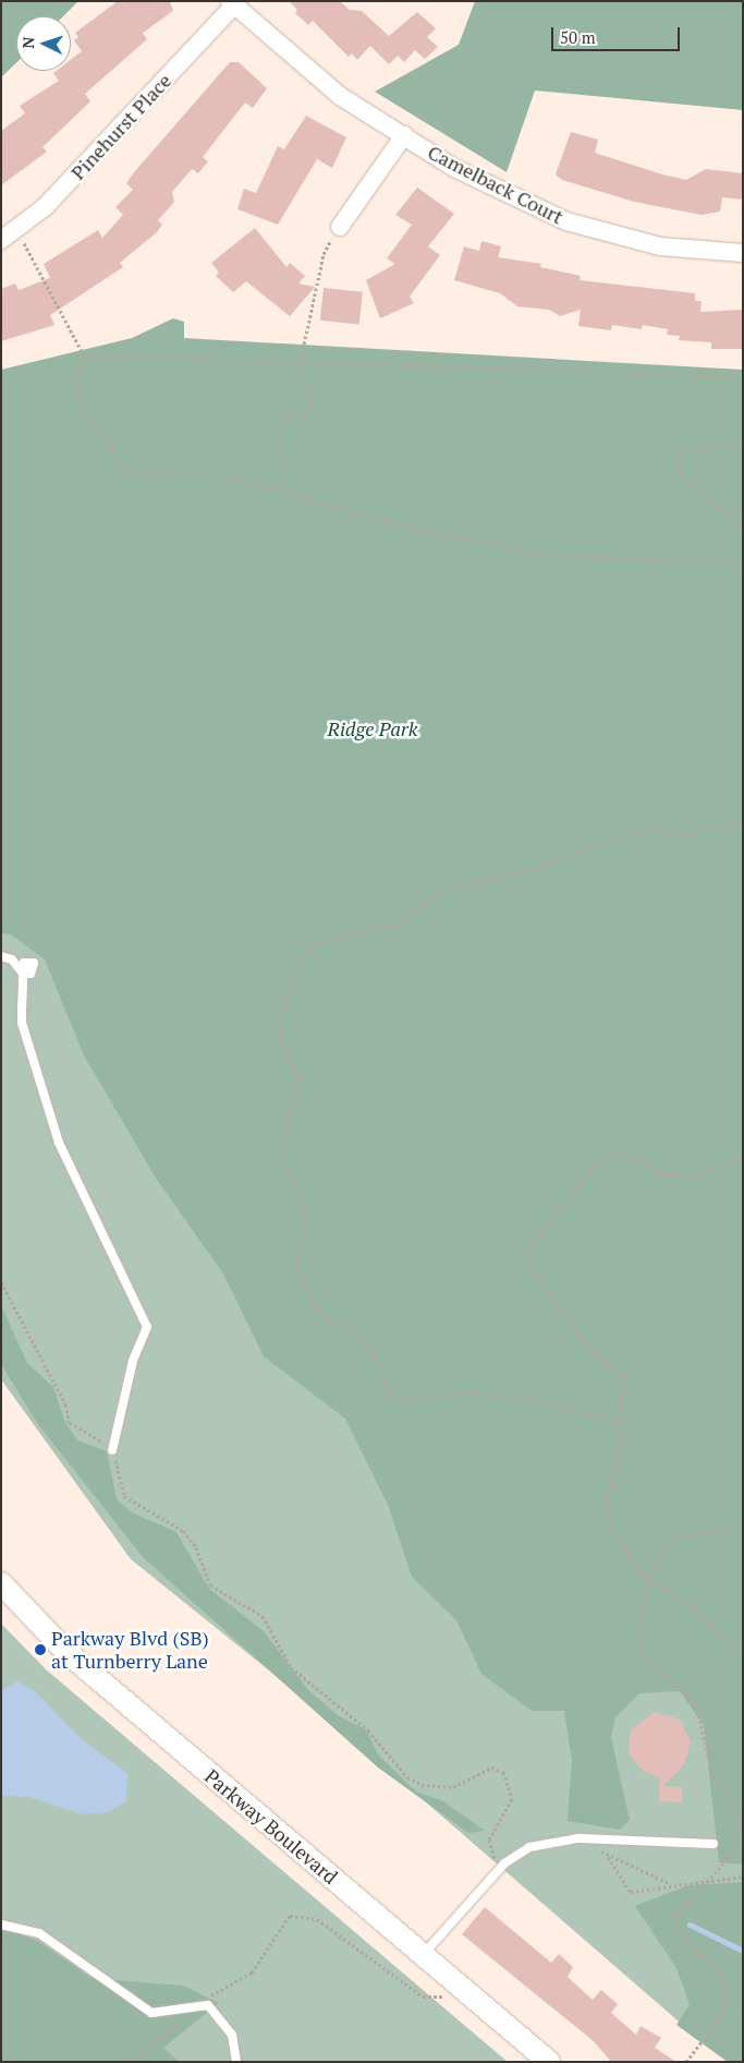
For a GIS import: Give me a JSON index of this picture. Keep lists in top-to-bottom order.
{
  "streets": {
    "street": ["Pinehurst Place", "Camelback Court", "Parkway Boulevard"]
  },
  "crossings": [
    ["Pinehurst Place", "Camelback Court"]
  ],
  "parks": ["Ridge Park"],
  "places": ["Parkway Blvd (SB) at Turnberry Lane"],
  "scale_bar": "50 m",
  "north": "left"
}
